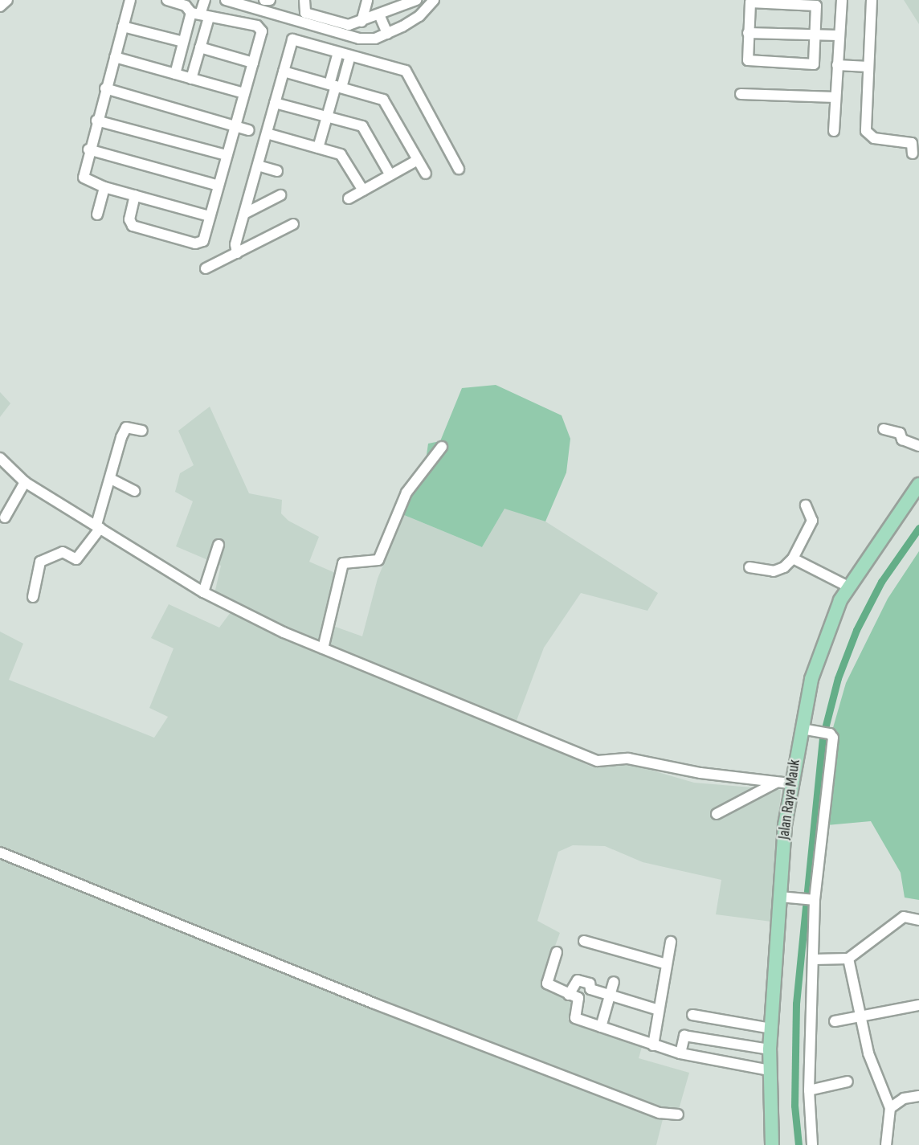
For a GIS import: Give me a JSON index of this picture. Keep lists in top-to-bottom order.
{
  "streets": {
    "main road": ["Jalan Raya Mauk"]
  }
}
